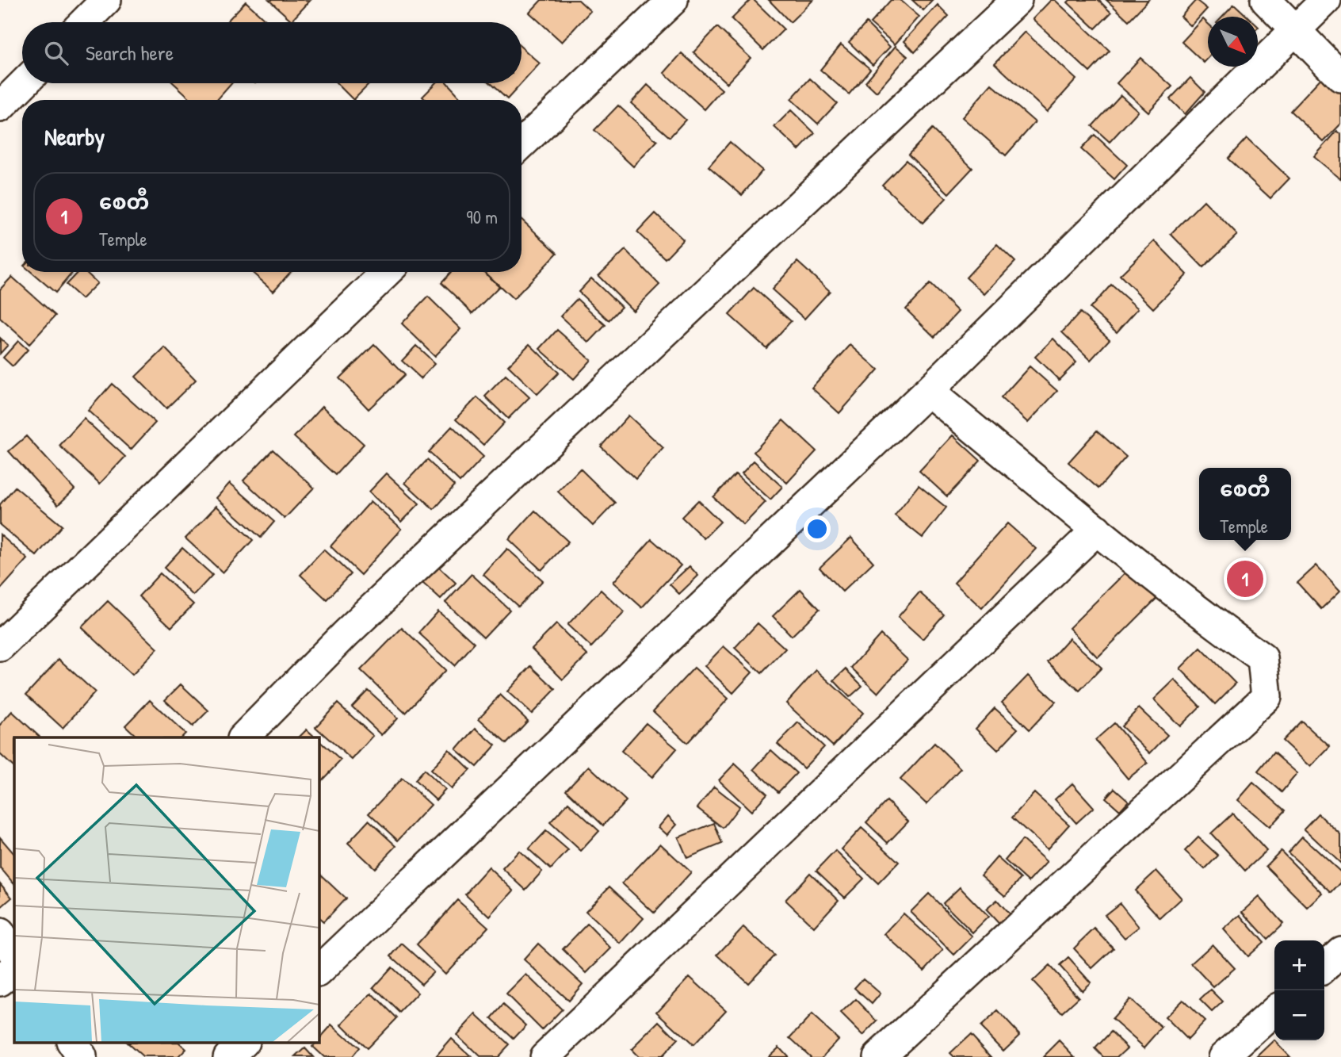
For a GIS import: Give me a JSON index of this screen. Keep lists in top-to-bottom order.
{
  "north": "bottom right",
  "page": {
    "search": "Search here",
    "heading": "Nearby",
    "list": [
      {
        "mark": "1",
        "name": "စေတီ",
        "note": "Temple",
        "value": "90 m"
      }
    ],
    "popup": ["စေတီ", "Temple"],
    "pins": "1",
    "map_buttons": ["+", "−"]
  }
}
